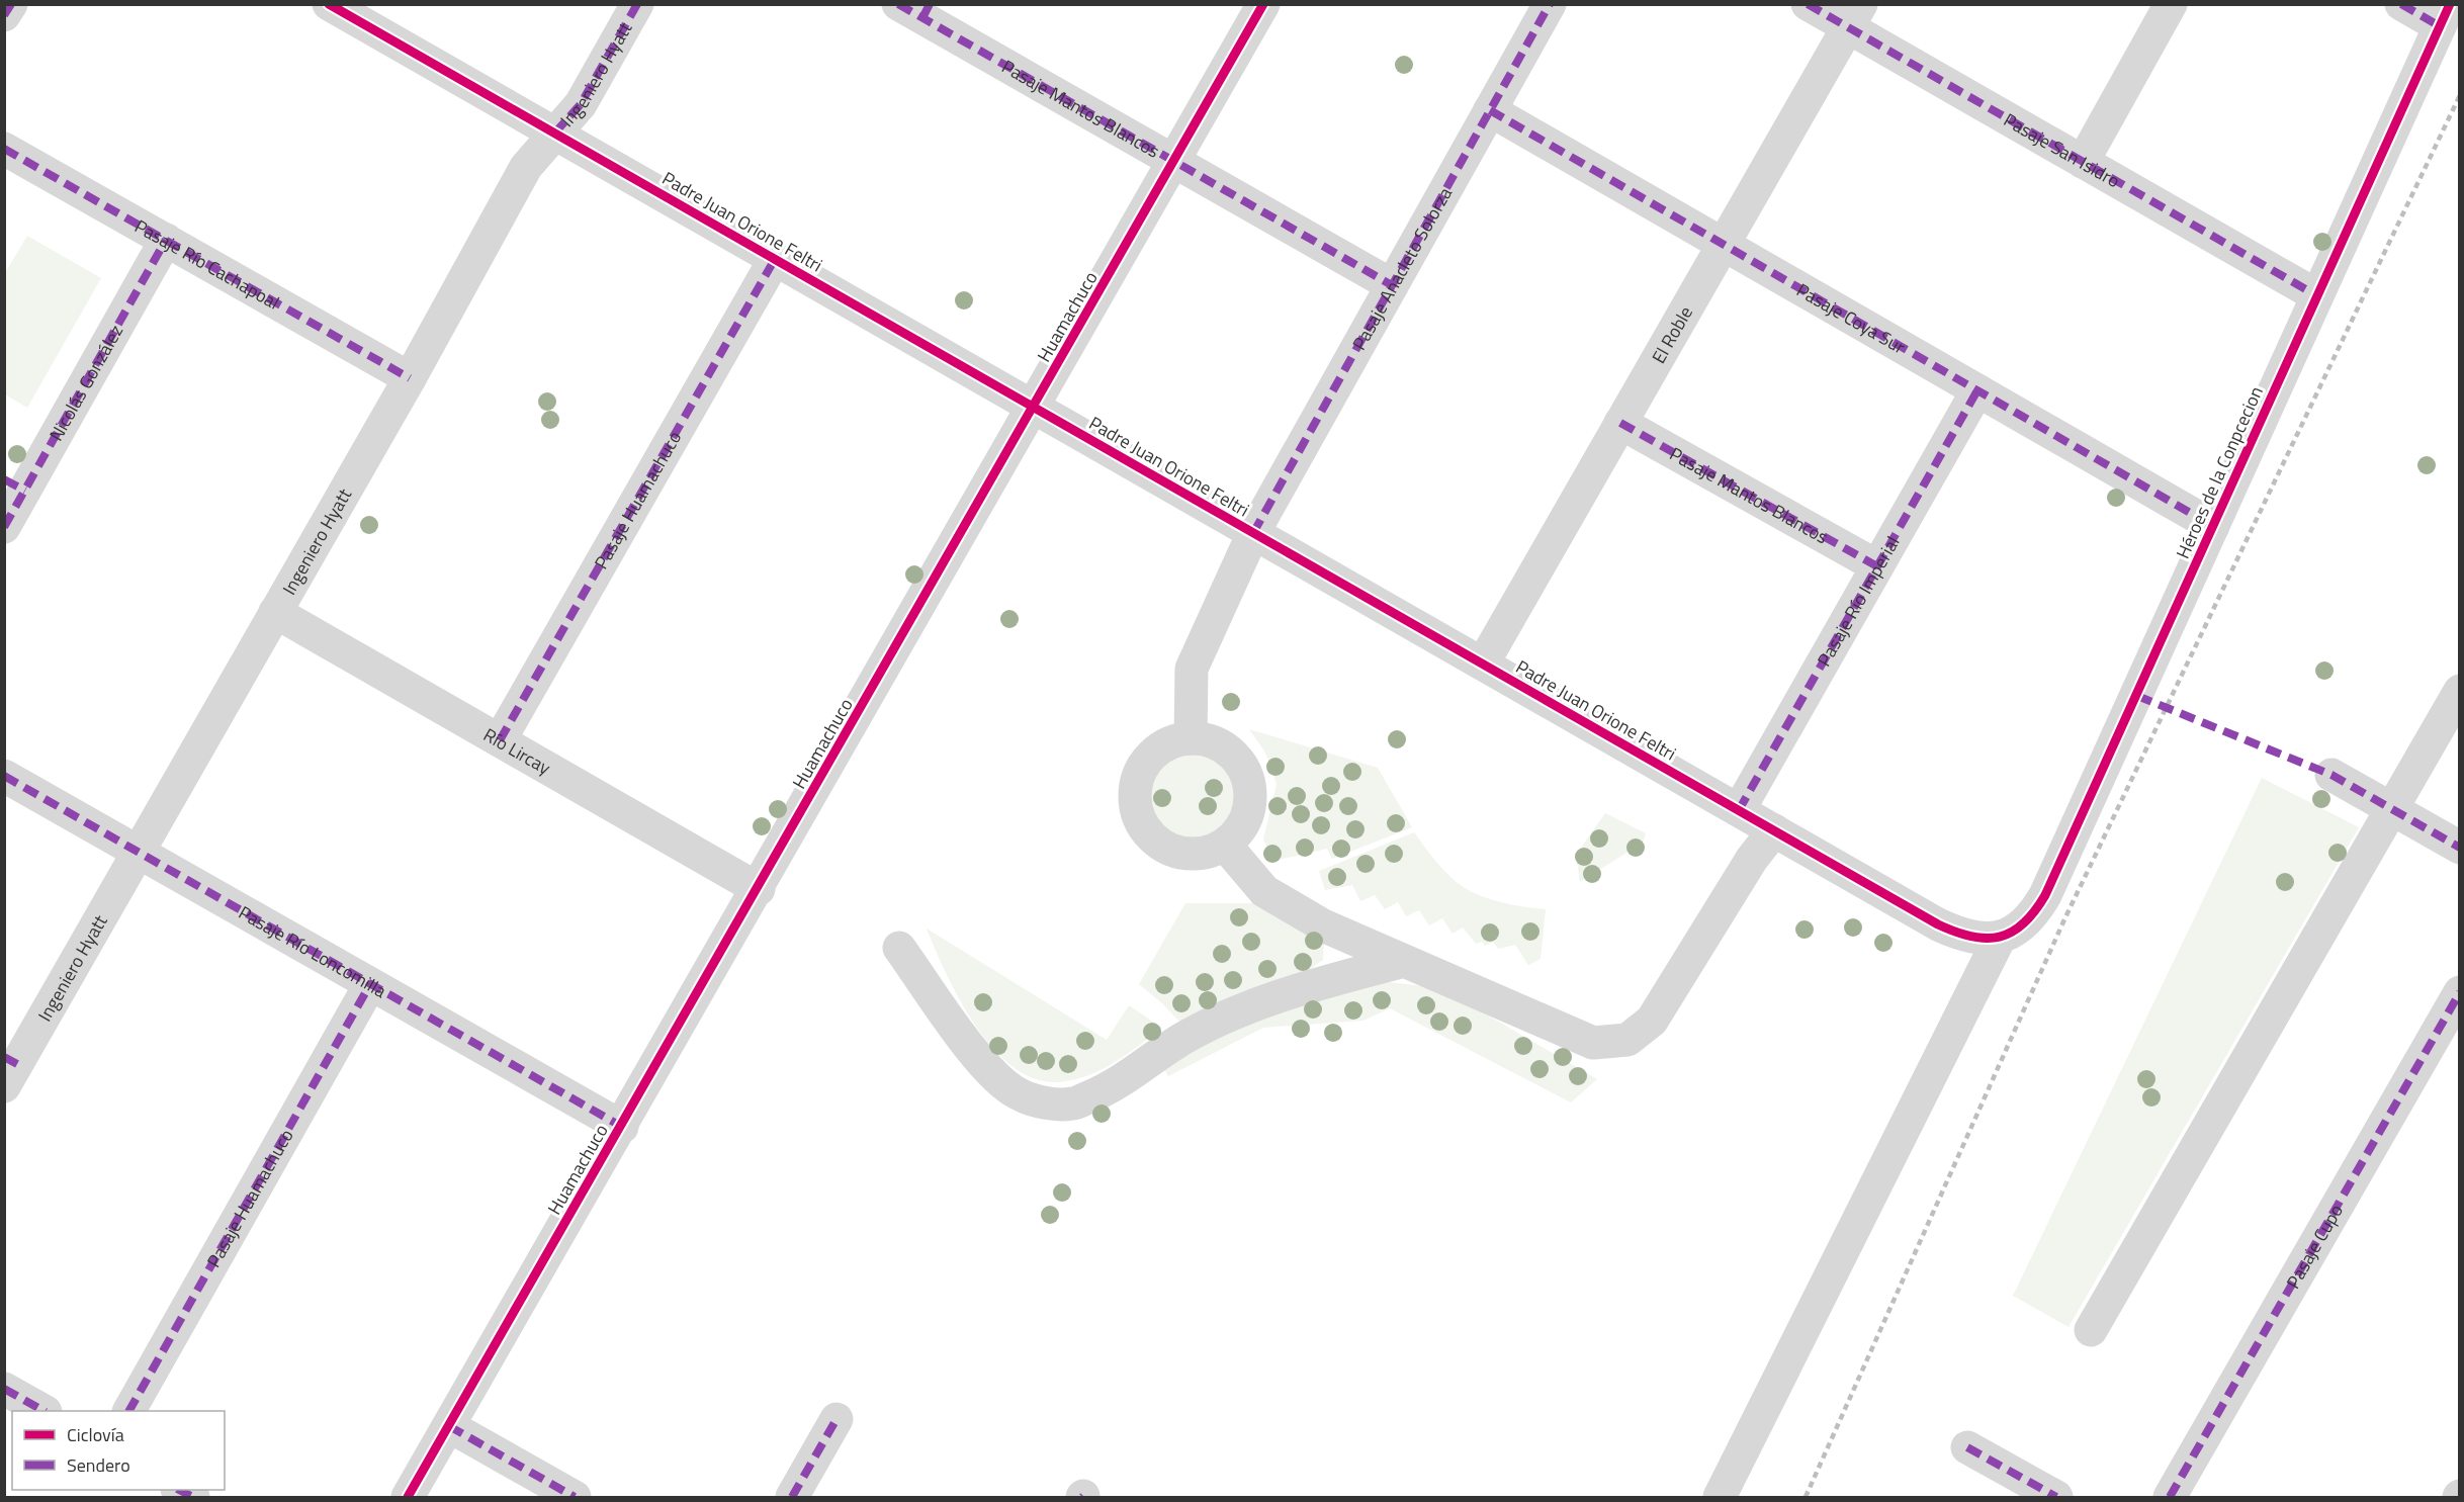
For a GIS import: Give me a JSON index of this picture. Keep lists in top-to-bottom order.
{
  "streets": {
    "street": [
      "Ingeniero Hyatt",
      "Pasaje Mantos Blancos",
      "Pasaje San Isidro",
      "Padre Juan Orione Feltri",
      "Pasaje Río Cachapoal",
      "Pasaje Anacleto Solorza",
      "Huamachuco",
      "Pasaje Coya Sur",
      "El Roble",
      "Nicolás González",
      "Héroes de la Conpcecion",
      "Pasaje Huamachuco",
      "Pasaje Río Imperial",
      "Río Lircay",
      "Pasaje Río Loncomilla",
      "Pasaje Cupo"
    ]
  },
  "crossings": [
    ["Ingeniero Hyatt", "Padre Juan Orione Feltri"],
    ["Ingeniero Hyatt", "Pasaje Río Cachapoal"],
    ["Ingeniero Hyatt", "Río Lircay"],
    ["Ingeniero Hyatt", "Pasaje Río Loncomilla"],
    ["Pasaje Mantos Blancos", "Pasaje Anacleto Solorza"],
    ["Pasaje Mantos Blancos", "Huamachuco"],
    ["Pasaje Mantos Blancos", "El Roble"],
    ["Pasaje Mantos Blancos", "Pasaje Río Imperial"],
    ["Pasaje San Isidro", "El Roble"],
    ["Pasaje San Isidro", "Héroes de la Conpcecion"],
    ["Padre Juan Orione Feltri", "Pasaje Anacleto Solorza"],
    ["Padre Juan Orione Feltri", "Huamachuco"],
    ["Padre Juan Orione Feltri", "El Roble"],
    ["Padre Juan Orione Feltri", "Héroes de la Conpcecion"],
    ["Padre Juan Orione Feltri", "Pasaje Huamachuco"],
    ["Padre Juan Orione Feltri", "Pasaje Río Imperial"],
    ["Pasaje Río Cachapoal", "Nicolás González"],
    ["Pasaje Anacleto Solorza", "Pasaje Coya Sur"],
    ["Huamachuco", "Río Lircay"],
    ["Huamachuco", "Pasaje Río Loncomilla"],
    ["Pasaje Coya Sur", "El Roble"],
    ["Pasaje Coya Sur", "Héroes de la Conpcecion"],
    ["Pasaje Coya Sur", "Pasaje Río Imperial"],
    ["Pasaje Huamachuco", "Río Lircay"],
    ["Pasaje Huamachuco", "Pasaje Río Loncomilla"]
  ],
  "legend": ["Ciclovía", "Sendero"]
}
